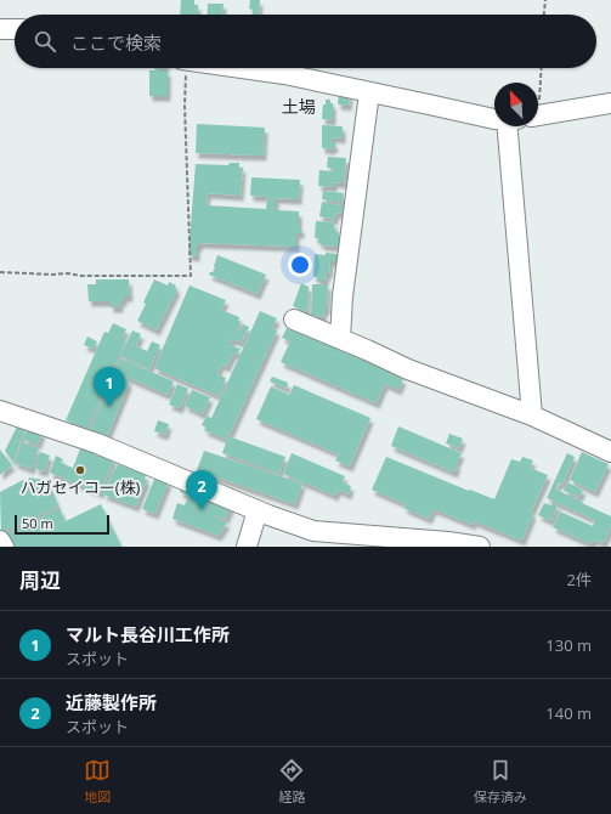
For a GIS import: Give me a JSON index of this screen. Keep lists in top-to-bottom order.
{
  "districts": ["土場"],
  "places": ["ハガセイコー(株)"],
  "scale_bar": "50 m",
  "north": "top left",
  "page": {
    "search": "ここで検索",
    "pins": ["1", "2"],
    "scale": "50 m",
    "heading": ["周辺", "2件"],
    "list": [
      {
        "mark": "1",
        "name": "マルト長谷川工作所",
        "note": "スポット",
        "value": "130 m"
      },
      {
        "mark": "2",
        "name": "近藤製作所",
        "note": "スポット",
        "value": "140 m"
      }
    ],
    "nav": ["地図", "経路", "保存済み"]
  }
}
